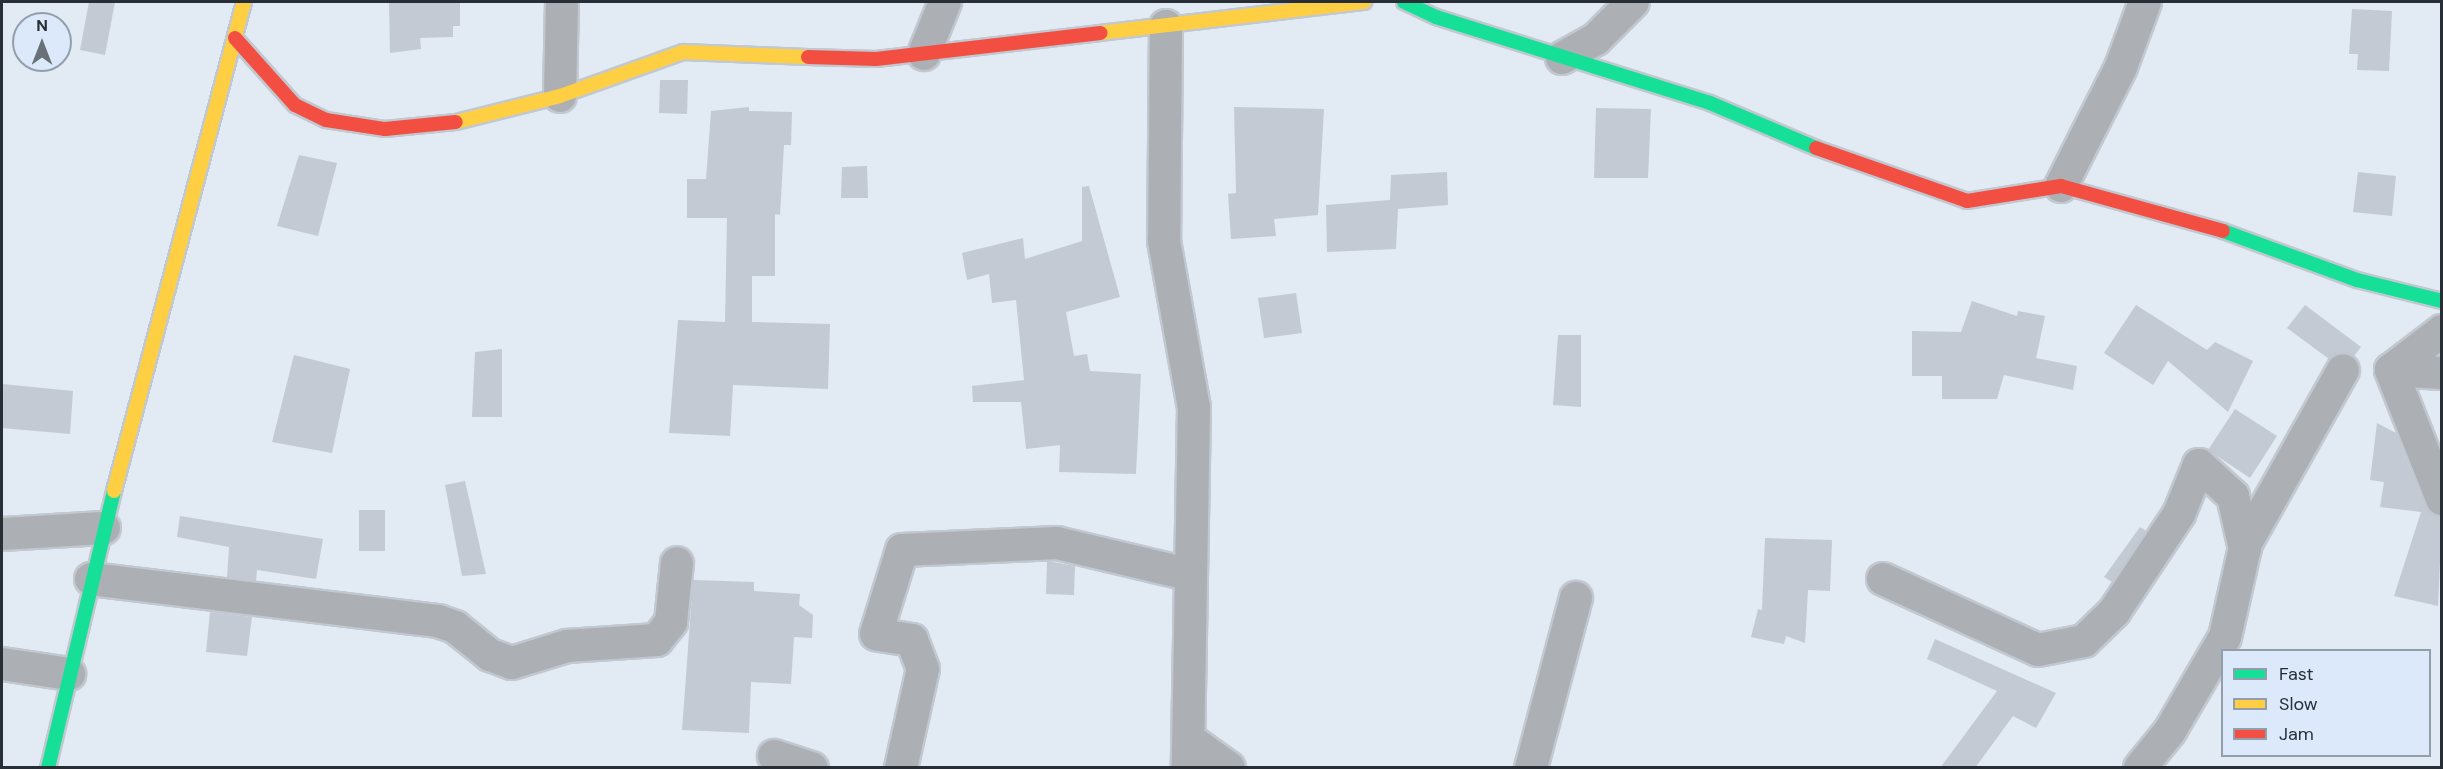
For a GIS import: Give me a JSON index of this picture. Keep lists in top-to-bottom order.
{
  "legend": ["Fast", "Slow", "Jam"],
  "north": "top"
}
